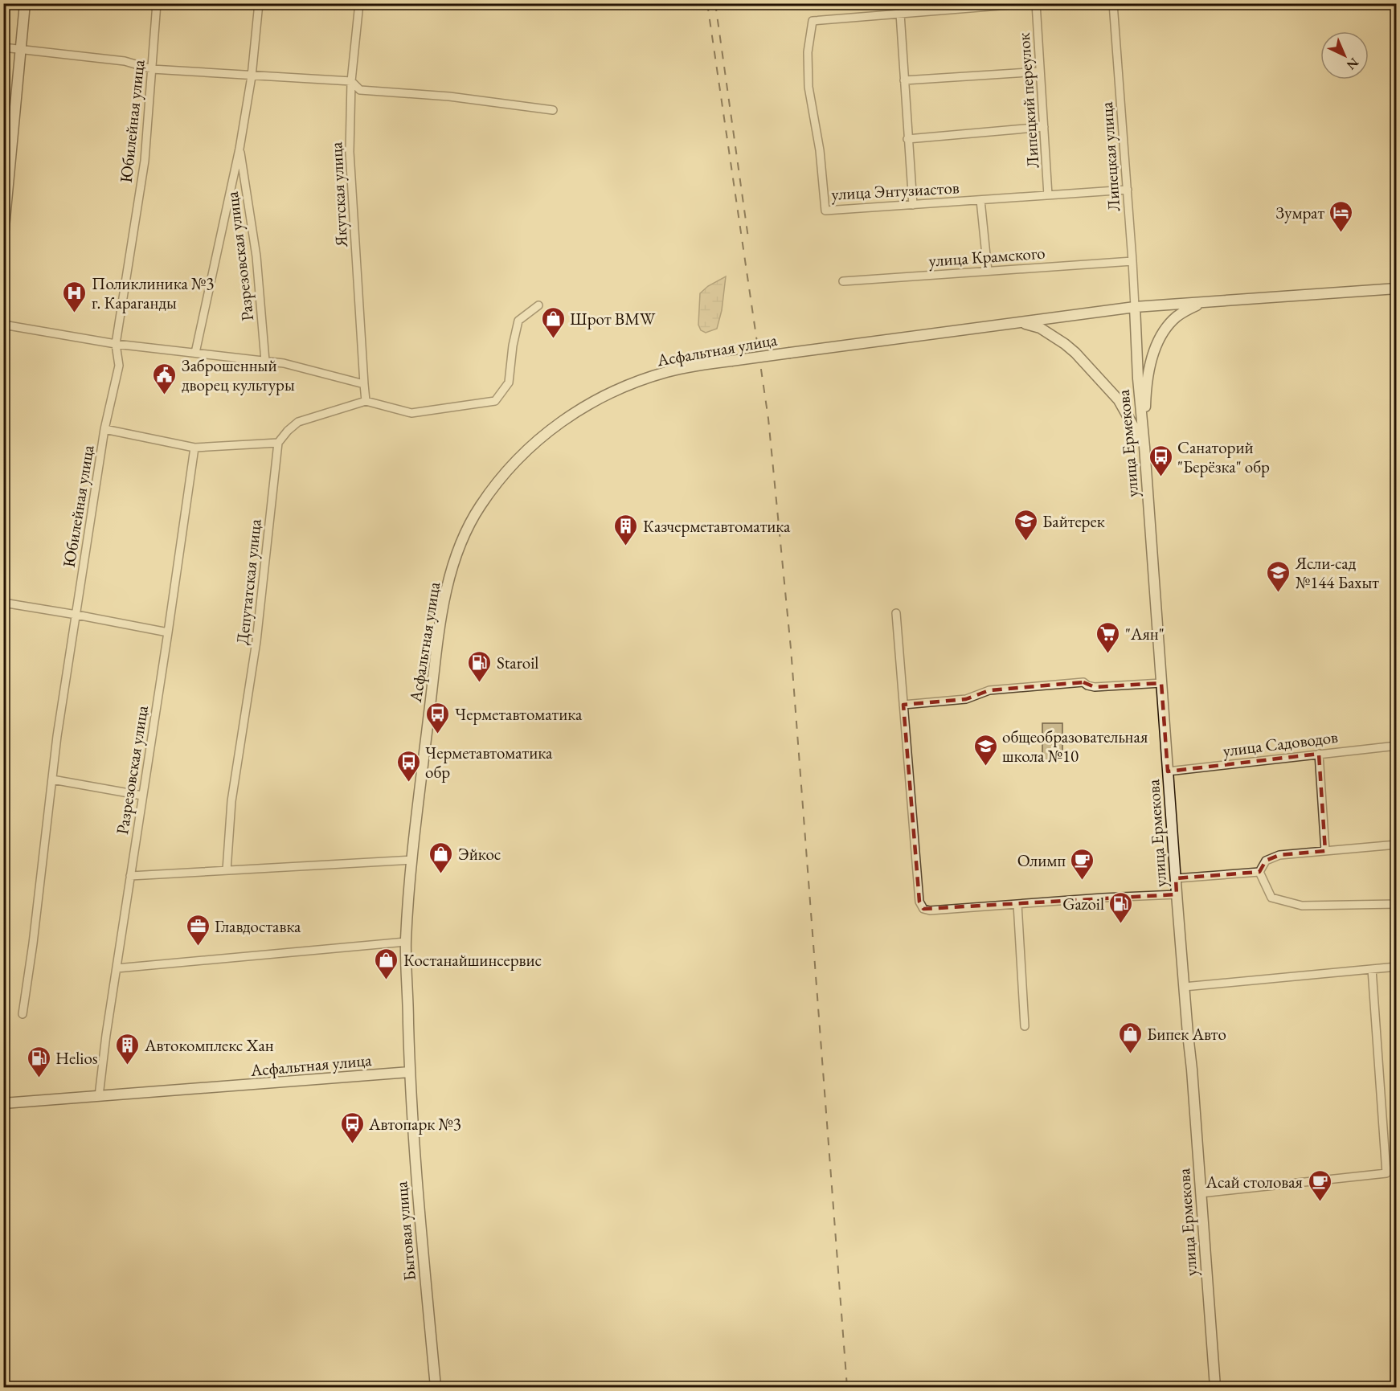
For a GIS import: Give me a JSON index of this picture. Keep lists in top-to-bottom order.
{
  "streets": {
    "main road": ["Асфальтная улица", "улица Ермекова", "Бытовая улица"],
    "street": [
      "Липецкий переулок",
      "Юбилейная улица",
      "Липецкая улица",
      "улица Энтузиастов",
      "Якутская улица",
      "Разрезовская улица",
      "улица Крамского",
      "Депутатская улица",
      "улица Садоводов"
    ]
  },
  "crossings": [
    ["Липецкий переулок", "улица Энтузиастов"],
    ["Липецкая улица", "улица Энтузиастов"],
    ["Липецкая улица", "улица Крамского"],
    ["Липецкая улица", "Асфальтная улица"],
    ["Липецкая улица", "улица Ермекова"],
    ["Разрезовская улица", "Асфальтная улица"],
    ["Асфальтная улица", "улица Ермекова"],
    ["Асфальтная улица", "Бытовая улица"],
    ["улица Ермекова", "улица Садоводов"]
  ],
  "places": {
    "hotel": ["Зумрат"],
    "hospital": ["Поликлиника №3 г. Караганды"],
    "shop": [
      "Шрот BMW",
      "Эйкос",
      "Костанайшинсервис",
      "Бипек Авто"
    ],
    "public building": ["Заброшенный дворец культуры"],
    "bus stop": [
      "Санаторий \"Берёзка\" обр",
      "Черметавтоматика",
      "Черметавтоматика обр",
      "Автопарк №3"
    ],
    "school or university": ["Байтерек", "Ясли-сад №144 Бахыт", "общеобразовательная школа №10"],
    "building": ["Казчерметавтоматика", "Автокомплекс Хан"],
    "supermarket": ["\"Аян\""],
    "fuel station": ["Staroil", "Gazoil", "Helios"],
    "cafe": ["Олимп", "Асай столовая"],
    "office": ["Главдоставка"]
  },
  "north": "bottom right"
}
